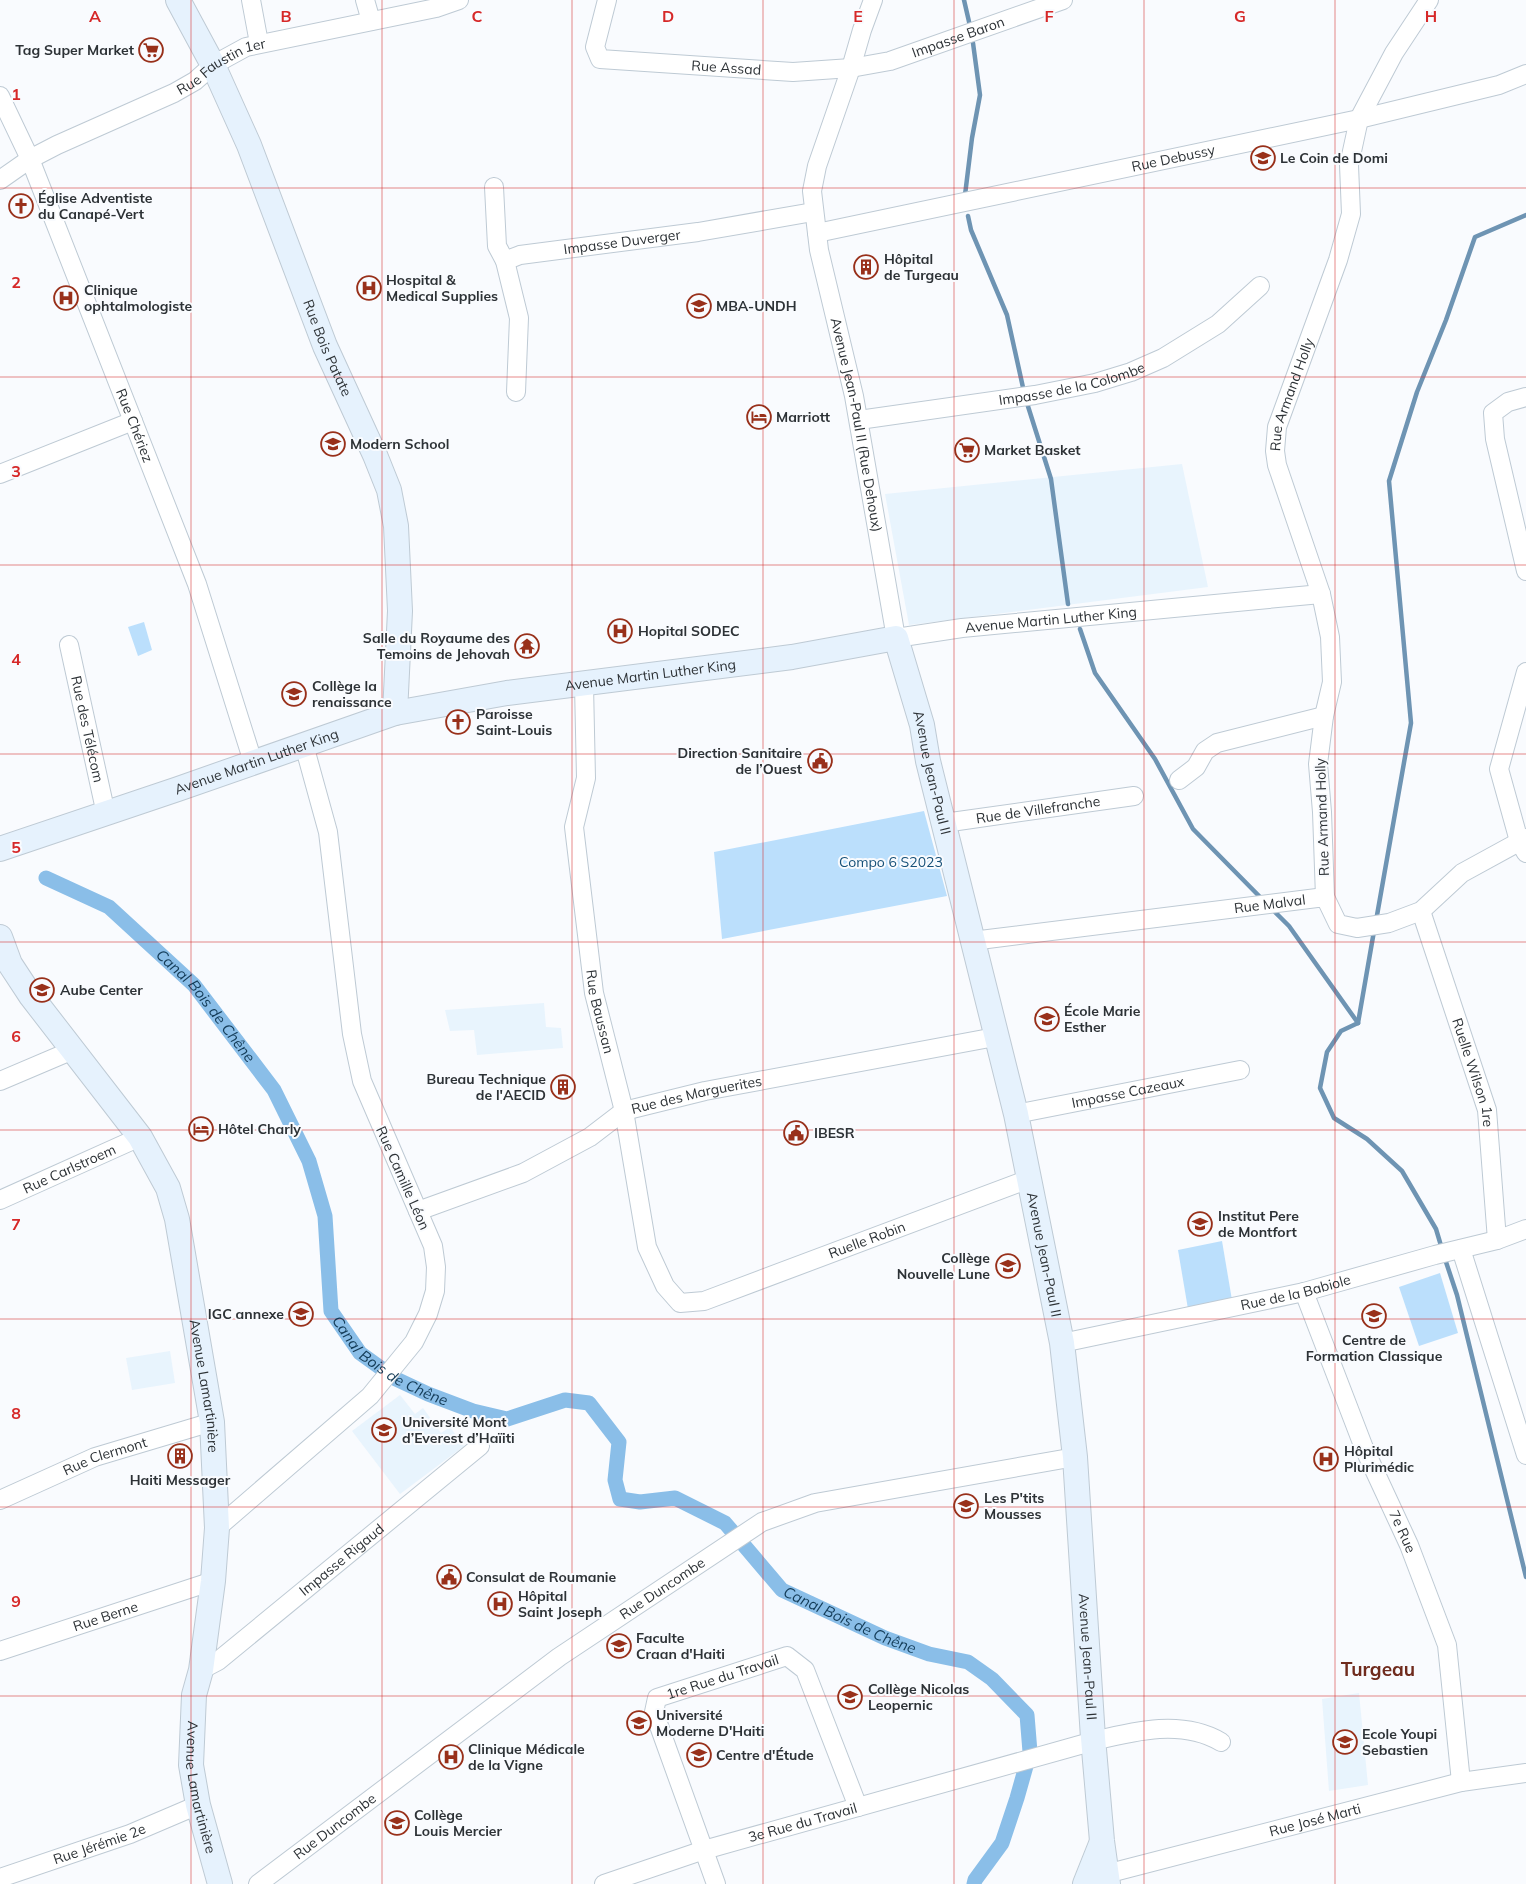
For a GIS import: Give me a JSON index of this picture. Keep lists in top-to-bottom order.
{
  "streets": {
    "street": [
      "Impasse Baron",
      "Rue Assad",
      "Rue Faustin 1er",
      "Rue Debussy",
      "Impasse Duverger",
      "Rue Bois Patate",
      "Impasse de la Colombe",
      "Rue Armand Holly",
      "Avenue Jean-Paul II (Rue Dehoux)",
      "Rue Chériez",
      "Avenue Martin Luther King",
      "Rue des Télécom",
      "Avenue Jean-Paul II",
      "Rue de Villefranche",
      "Rue Malval",
      "Rue Baussan",
      "Ruelle Wilson 1re",
      "Impasse Cazeaux",
      "Rue des Marguerites",
      "Rue Carlstroem",
      "Rue Camille Léon",
      "Ruelle Robin",
      "Rue de la Babiole",
      "Avenue Lamartinière",
      "Rue Clermont",
      "7e Rue",
      "Impasse Rigaud",
      "Rue Duncombe",
      "Rue Berne",
      "1re Rue du Travail",
      "Rue José Marti",
      "3e Rue du Travail",
      "Rue Jérémie 2e"
    ]
  },
  "crossings": [
    ["Impasse Baron", "Rue Assad"],
    ["Impasse Baron", "Avenue Jean-Paul II (Rue Dehoux)"],
    ["Rue Assad", "Avenue Jean-Paul II (Rue Dehoux)"],
    ["Rue Faustin 1er", "Rue Bois Patate"],
    ["Rue Faustin 1er", "Rue Chériez"],
    ["Rue Debussy", "Rue Armand Holly"],
    ["Rue Debussy", "Avenue Jean-Paul II (Rue Dehoux)"],
    ["Impasse Duverger", "Avenue Jean-Paul II (Rue Dehoux)"],
    ["Rue Bois Patate", "Avenue Martin Luther King"],
    ["Impasse de la Colombe", "Avenue Jean-Paul II (Rue Dehoux)"],
    ["Rue Armand Holly", "Avenue Martin Luther King"],
    ["Rue Armand Holly", "Rue Malval"],
    ["Avenue Jean-Paul II (Rue Dehoux)", "Avenue Martin Luther King"],
    ["Avenue Jean-Paul II (Rue Dehoux)", "Avenue Jean-Paul II"],
    ["Rue Chériez", "Avenue Martin Luther King"],
    ["Avenue Martin Luther King", "Rue des Télécom"],
    ["Avenue Martin Luther King", "Avenue Jean-Paul II"],
    ["Avenue Martin Luther King", "Rue Baussan"],
    ["Avenue Martin Luther King", "Rue Camille Léon"],
    ["Avenue Jean-Paul II", "Rue de Villefranche"],
    ["Avenue Jean-Paul II", "Rue Malval"],
    ["Avenue Jean-Paul II", "Impasse Cazeaux"],
    ["Avenue Jean-Paul II", "Rue des Marguerites"],
    ["Avenue Jean-Paul II", "Ruelle Robin"],
    ["Avenue Jean-Paul II", "Rue de la Babiole"],
    ["Avenue Jean-Paul II", "Rue Duncombe"],
    ["Avenue Jean-Paul II", "Rue José Marti"],
    ["Avenue Jean-Paul II", "3e Rue du Travail"],
    ["Rue Malval", "Ruelle Wilson 1re"],
    ["Rue Baussan", "Rue des Marguerites"],
    ["Rue Baussan", "Ruelle Robin"],
    ["Ruelle Wilson 1re", "Rue de la Babiole"],
    ["Rue des Marguerites", "Rue Camille Léon"],
    ["Rue Carlstroem", "Avenue Lamartinière"],
    ["Rue Camille Léon", "Avenue Lamartinière"],
    ["Rue de la Babiole", "7e Rue"],
    ["Avenue Lamartinière", "Rue Clermont"],
    ["Avenue Lamartinière", "Impasse Rigaud"],
    ["Avenue Lamartinière", "Rue Berne"],
    ["Avenue Lamartinière", "Rue Jérémie 2e"],
    ["7e Rue", "Rue José Marti"],
    ["1re Rue du Travail", "3e Rue du Travail"]
  ],
  "districts": ["Turgeau"],
  "water": ["Canal Bois de Chêne"],
  "parks": ["Compo 6 S2023"],
  "places": {
    "supermarket": ["Tag Super Market", "Market Basket"],
    "school or university": [
      "Le Coin de Domi",
      "MBA-UNDH",
      "Modern School",
      "Collège la renaissance",
      "Aube Center",
      "École Marie Esther",
      "Institut Pere de Montfort",
      "Collège Nouvelle Lune",
      "IGC annexe",
      "Centre de Formation Classique",
      "Université Mont d’Everest d’Haïiti",
      "Les P'tits Mousses",
      "Faculte Craan d'Haiti",
      "Collège Nicolas Leopernic",
      "Université Moderne D'Haiti",
      "Ecole Youpi Sebastien",
      "Centre d'Étude",
      "Collège Louis Mercier"
    ],
    "church": ["Église Adventiste du Canapé-Vert", "Paroisse Saint-Louis"],
    "building": ["Hôpital de Turgeau", "Bureau Technique de l'AECID", "Haiti Messager"],
    "hospital": [
      "Hospital & Medical Supplies",
      "Clinique ophtalmologiste",
      "Hopital SODEC",
      "Hôpital Plurimédic",
      "Hôpital Saint Joseph",
      "Clinique Médicale de la Vigne"
    ],
    "hotel": ["Marriott", "Hôtel Charly"],
    "temple": ["Salle du Royaume des Temoins de Jehovah"],
    "public building": ["Direction Sanitaire de l’Ouest", "IBESR", "Consulat de Roumanie"]
  },
  "grid": {
    "columns": [
      "A",
      "B",
      "C",
      "D",
      "E",
      "F",
      "G",
      "H"
    ],
    "rows": [
      "1",
      "2",
      "3",
      "4",
      "5",
      "6",
      "7",
      "8",
      "9"
    ]
  }
}
